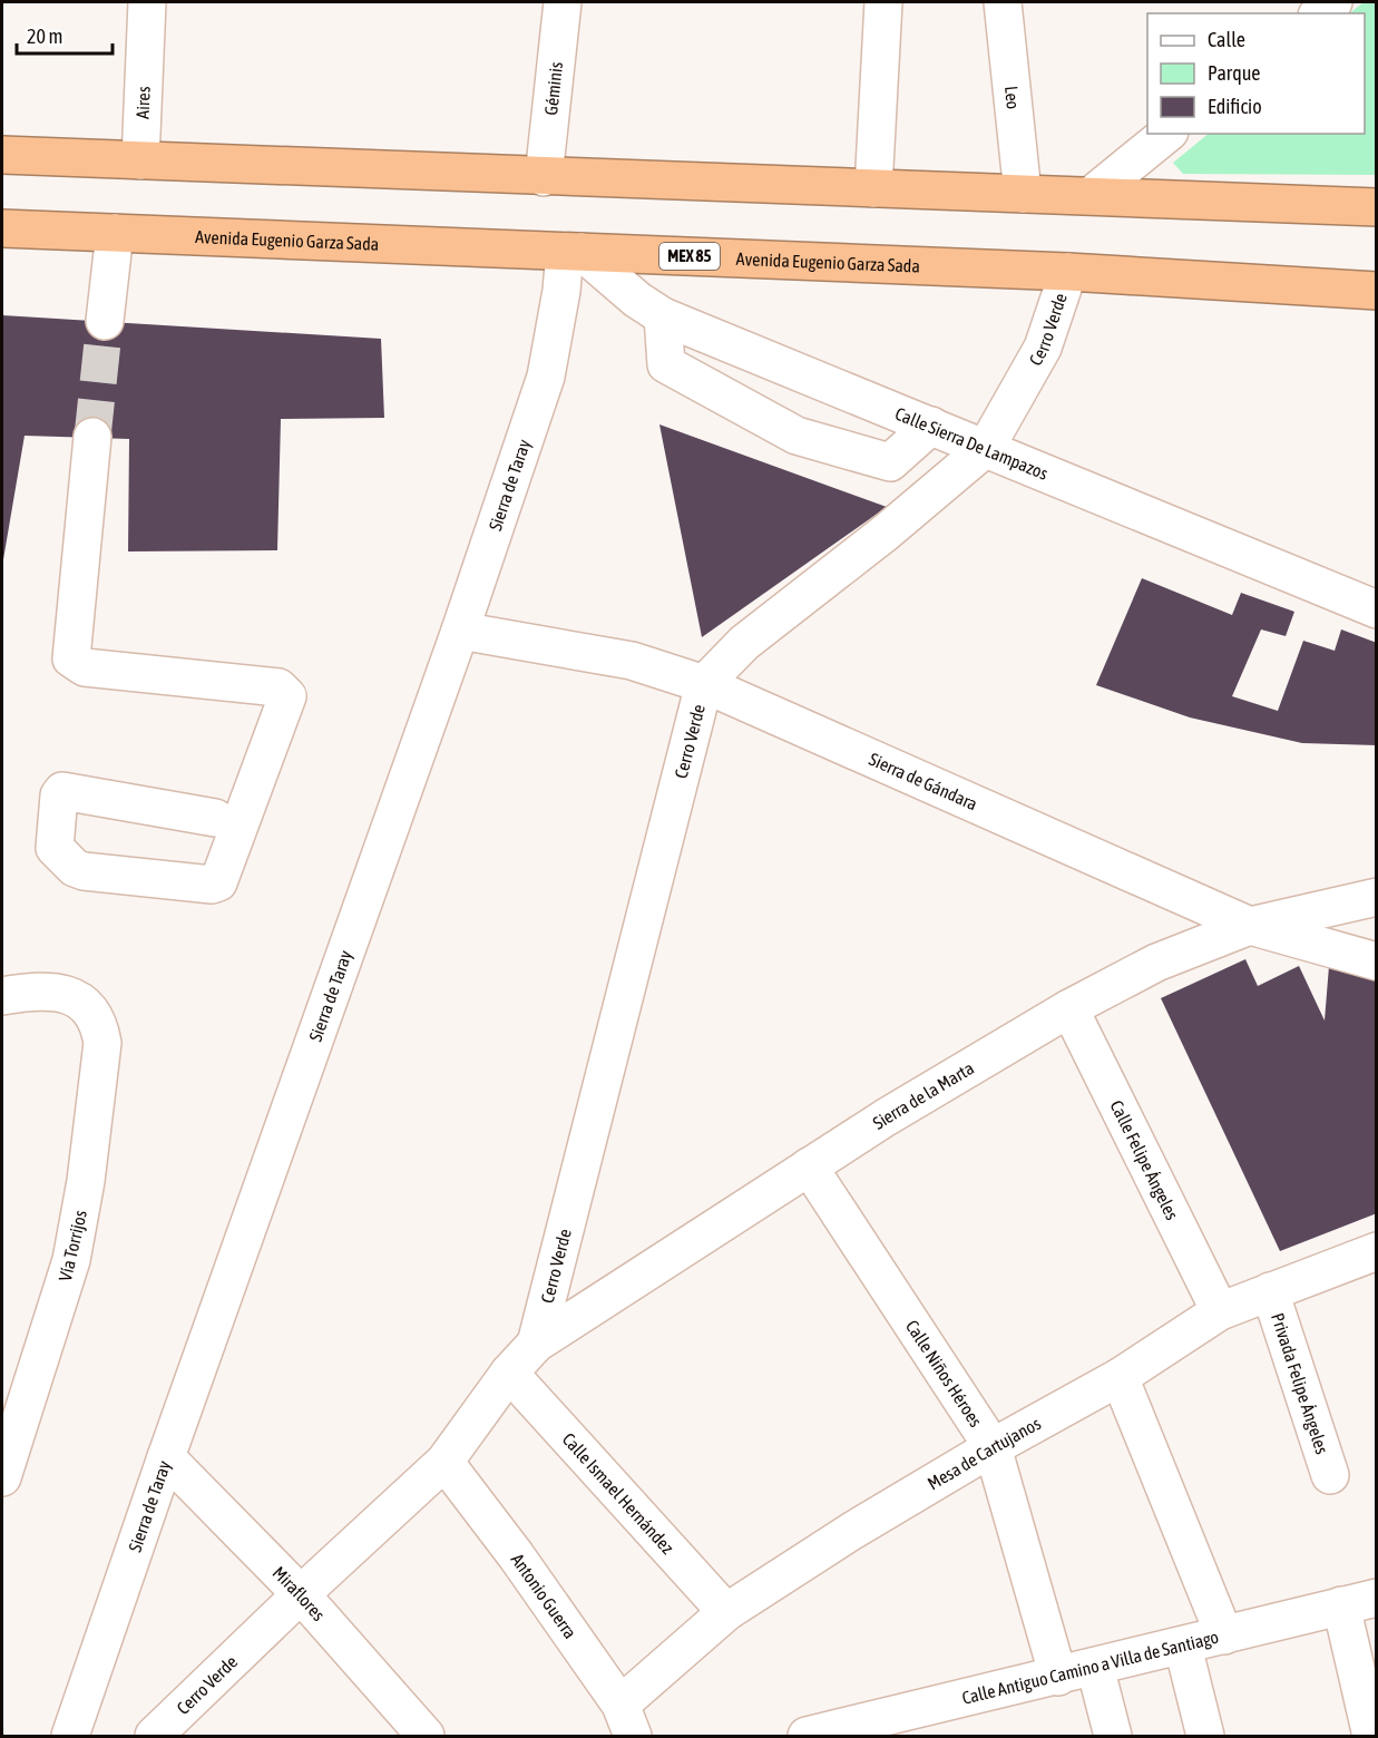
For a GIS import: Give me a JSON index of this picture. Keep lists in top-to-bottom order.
{
  "streets": {
    "highway": ["Avenida Eugenio Garza Sada", "MEX 85"],
    "street": [
      "Géminis",
      "Leo",
      "Aires",
      "Cerro Verde",
      "Calle Sierra De Lampazos",
      "Sierra de Taray",
      "Sierra de Gándara",
      "Sierra de la Marta",
      "Calle Felipe Ángeles",
      "Vía Torrijos",
      "Calle Niños Héroes",
      "Privada Felipe Ángeles",
      "Mesa de Cartujanos",
      "Calle Ismael Hernández",
      "Miraflores",
      "Antonio Guerra",
      "Calle Antiguo Camino a Villa de Santiago"
    ]
  },
  "crossings": [
    ["Avenida Eugenio Garza Sada", "Cerro Verde"],
    ["Avenida Eugenio Garza Sada", "Calle Sierra De Lampazos"],
    ["Avenida Eugenio Garza Sada", "Sierra de Taray"],
    ["Cerro Verde", "Calle Sierra De Lampazos"],
    ["Cerro Verde", "Sierra de Gándara"],
    ["Cerro Verde", "Sierra de la Marta"],
    ["Cerro Verde", "Calle Ismael Hernández"],
    ["Cerro Verde", "Miraflores"],
    ["Cerro Verde", "Antonio Guerra"],
    ["Calle Sierra De Lampazos", "Sierra de Taray"],
    ["Sierra de Taray", "Sierra de Gándara"],
    ["Sierra de Taray", "Miraflores"],
    ["Sierra de Gándara", "Sierra de la Marta"],
    ["Sierra de la Marta", "Calle Felipe Ángeles"],
    ["Sierra de la Marta", "Calle Niños Héroes"],
    ["Sierra de la Marta", "Calle Ismael Hernández"],
    ["Calle Felipe Ángeles", "Mesa de Cartujanos"],
    ["Calle Niños Héroes", "Mesa de Cartujanos"],
    ["Calle Niños Héroes", "Calle Antiguo Camino a Villa de Santiago"],
    ["Privada Felipe Ángeles", "Mesa de Cartujanos"],
    ["Mesa de Cartujanos", "Calle Ismael Hernández"],
    ["Mesa de Cartujanos", "Antonio Guerra"]
  ],
  "legend": ["Calle", "Parque", "Edificio"],
  "scale_bar": "20 m"
}
